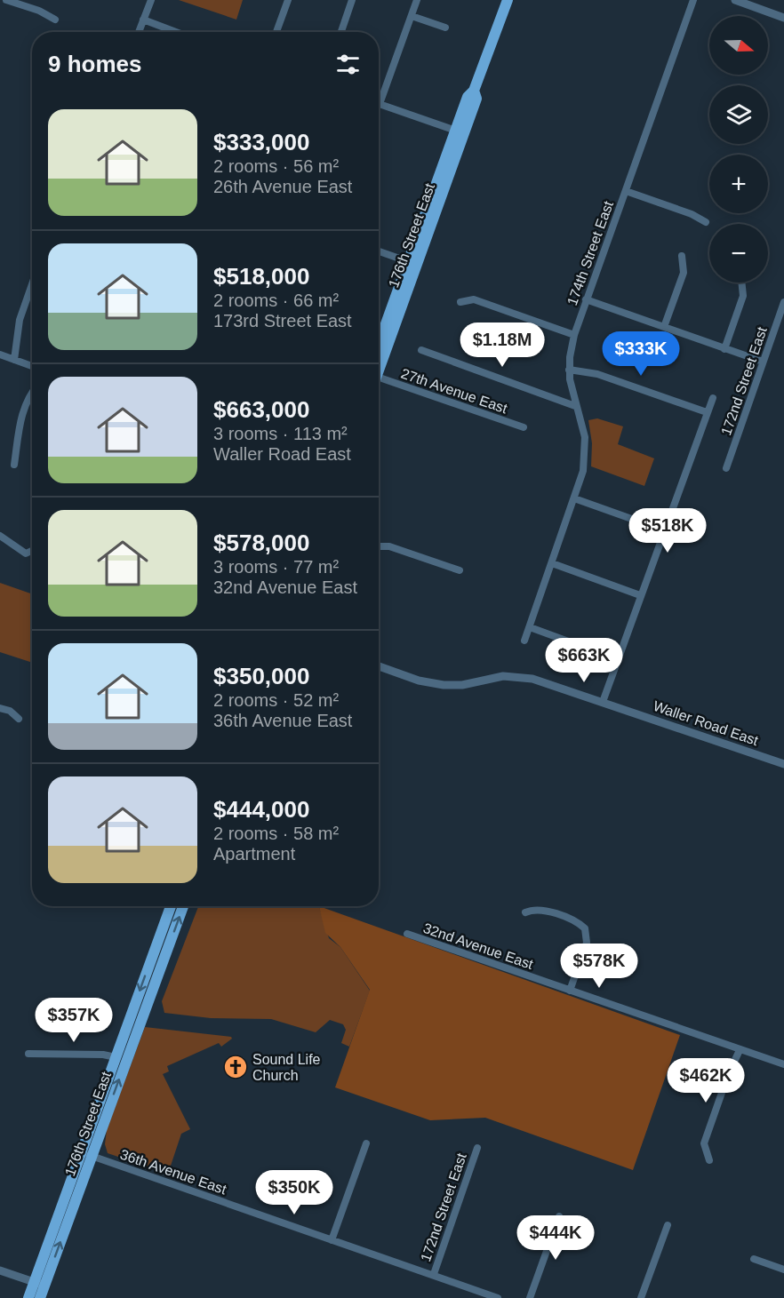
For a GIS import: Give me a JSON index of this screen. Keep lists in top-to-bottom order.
{
  "streets": {
    "main road": ["176th Street East"],
    "street": [
      "174th Street East",
      "172nd Street East",
      "27th Avenue East",
      "Waller Road East",
      "32nd Avenue East",
      "36th Avenue East"
    ]
  },
  "crossings": [
    ["176th Street East", "36th Avenue East"],
    ["172nd Street East", "36th Avenue East"]
  ],
  "places": {
    "church": ["Sound Life Church"]
  },
  "north": "right",
  "page": {
    "map_buttons": ["+", "−"],
    "heading": "9 homes",
    "list": [
      {
        "name": "$333,000",
        "note": "2 rooms · 56 m² · 26th Avenue East"
      },
      {
        "name": "$518,000",
        "note": "2 rooms · 66 m² · 173rd Street East"
      },
      {
        "name": "$663,000",
        "note": "3 rooms · 113 m² · Waller Road East"
      },
      {
        "name": "$578,000",
        "note": "3 rooms · 77 m² · 32nd Avenue East"
      },
      {
        "name": "$350,000",
        "note": "2 rooms · 52 m² · 36th Avenue East"
      },
      {
        "name": "$444,000",
        "note": "2 rooms · 58 m² · Apartment"
      }
    ],
    "price": [
      "$1.18M",
      "$333K",
      "$518K",
      "$663K",
      "$578K",
      "$357K",
      "$462K",
      "$350K",
      "$444K"
    ]
  }
}
